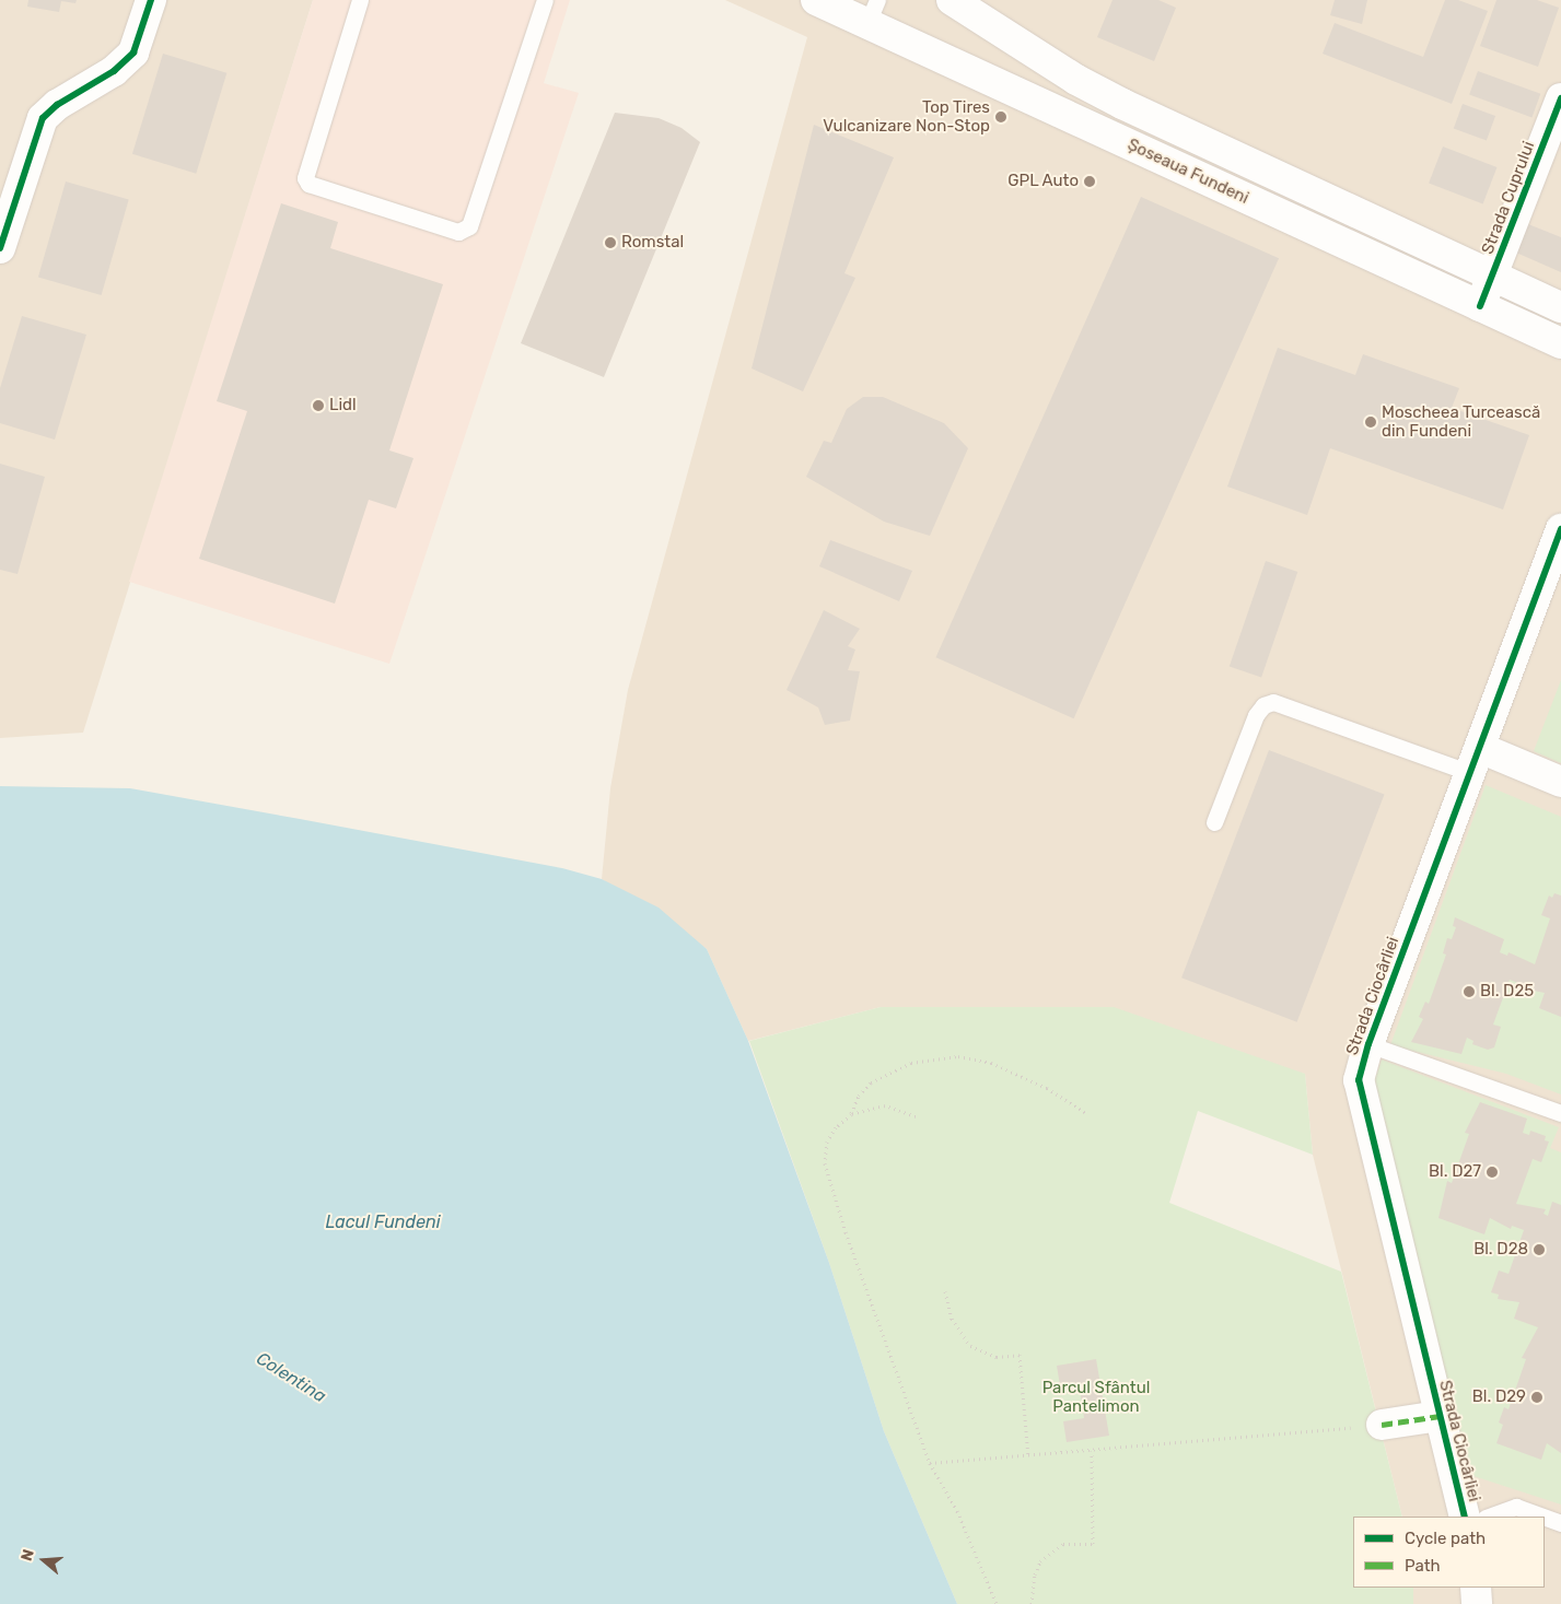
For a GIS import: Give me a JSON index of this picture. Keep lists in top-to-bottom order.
{
  "streets": {
    "street": ["Șoseaua Fundeni", "Strada Cuprului", "Strada Ciocârliei"]
  },
  "crossings": [
    ["Șoseaua Fundeni", "Strada Cuprului"]
  ],
  "water": ["Lacul Fundeni", "Colentina"],
  "parks": ["Parcul Sfântul Pantelimon"],
  "places": [
    "Top Tires Vulcanizare Non-Stop",
    "GPL Auto",
    "Romstal",
    "Lidl",
    "Moscheea Turcească din Fundeni",
    "Bl. D25",
    "Bl. D27",
    "Bl. D28",
    "Bl. D29"
  ],
  "legend": ["Cycle path", "Path"],
  "north": "left"
}
